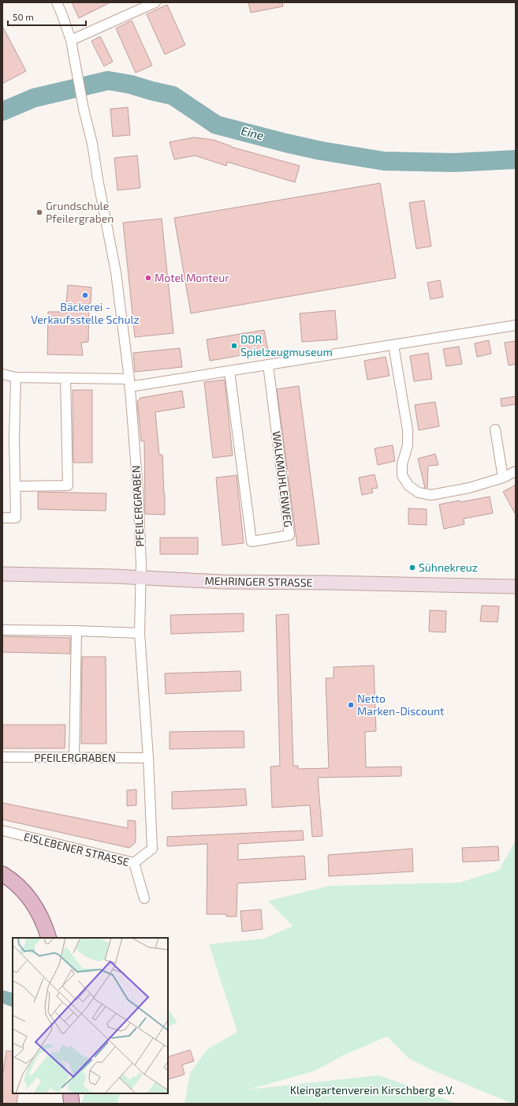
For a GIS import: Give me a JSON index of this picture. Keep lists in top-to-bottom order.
{
  "streets": {
    "main road": ["MEHRINGER STRASSE"],
    "street": ["WALKMÜHLENWEG", "PFEILERGRABEN", "EISLEBENER STRASSE"]
  },
  "crossings": [
    ["PFEILERGRABEN", "MEHRINGER STRASSE"],
    ["PFEILERGRABEN", "EISLEBENER STRASSE"]
  ],
  "water": ["Eine"],
  "parks": ["Kleingartenverein Kirschberg e.V."],
  "places": [
    "Grundschule Pfeilergraben",
    "Motel Monteur",
    "Bäckerei - Verkaufsstelle Schulz",
    "DDR Spielzeugmuseum",
    "Sühnekreuz",
    "Netto Marken-Discount"
  ],
  "scale_bar": "50 m"
}
